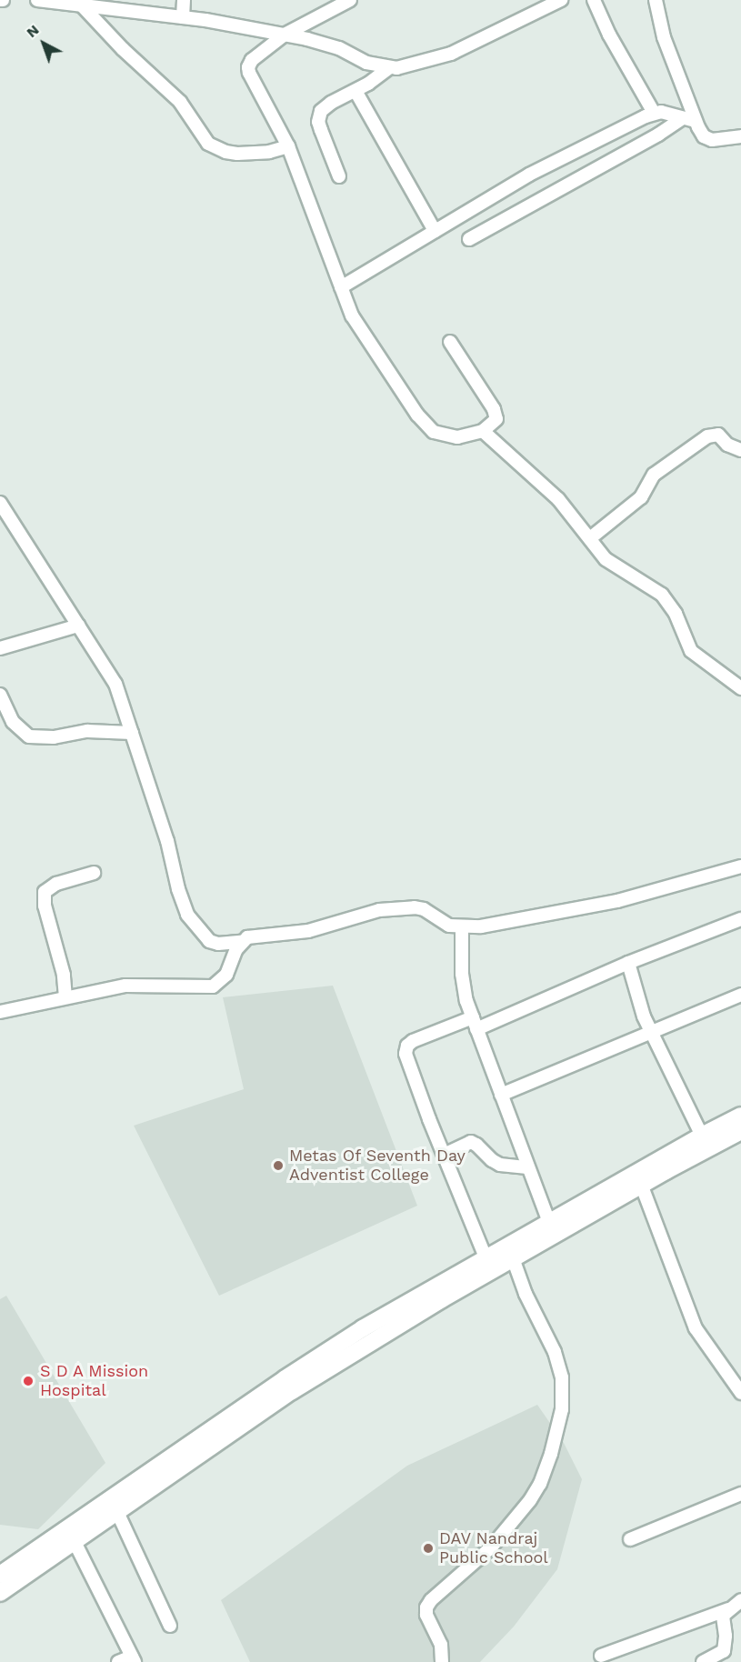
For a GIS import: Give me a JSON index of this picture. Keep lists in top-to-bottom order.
{
  "places": ["Metas Of Seventh Day Adventist College", "S D A Mission Hospital", "DAV Nandraj Public School"],
  "north": "top left"
}
